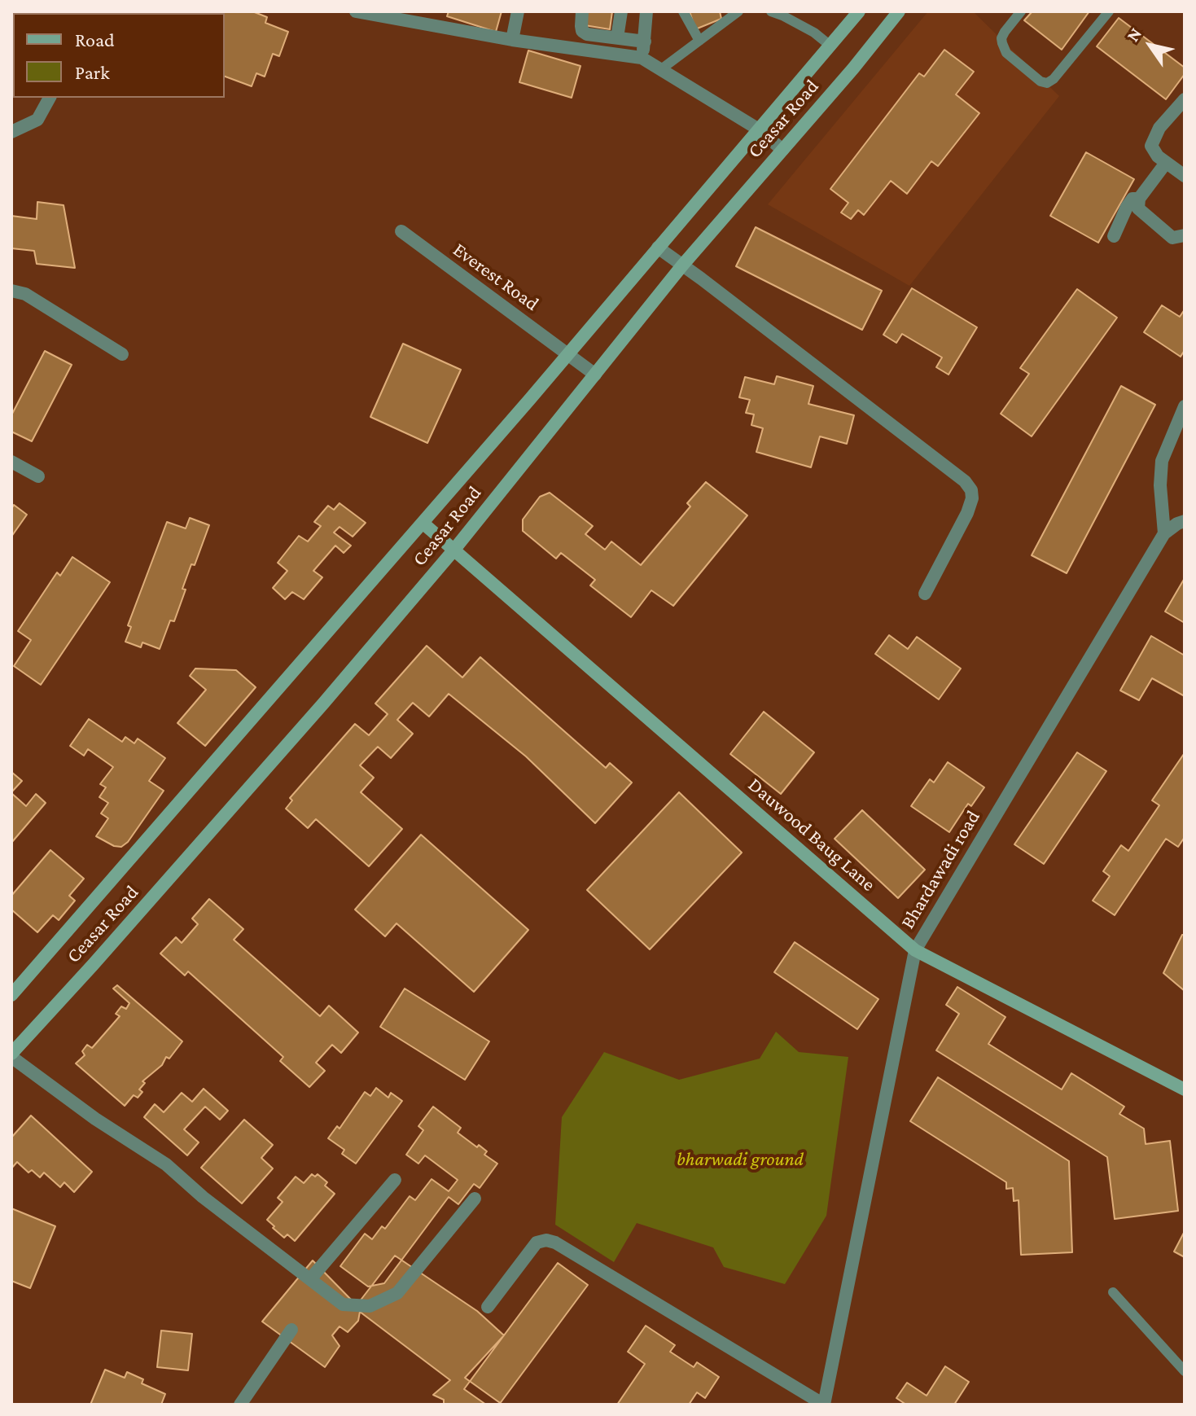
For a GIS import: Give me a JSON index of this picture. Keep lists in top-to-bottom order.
{
  "streets": {
    "main road": ["Ceasar Road", "Dauwood Baug Lane"],
    "street": ["Everest Road", "Bhardawadi road"]
  },
  "crossings": [
    ["Ceasar Road", "Everest Road"],
    ["Ceasar Road", "Dauwood Baug Lane"],
    ["Dauwood Baug Lane", "Bhardawadi road"]
  ],
  "parks": ["bharwadi ground"],
  "legend": ["Road", "Park"],
  "north": "top left"
}
